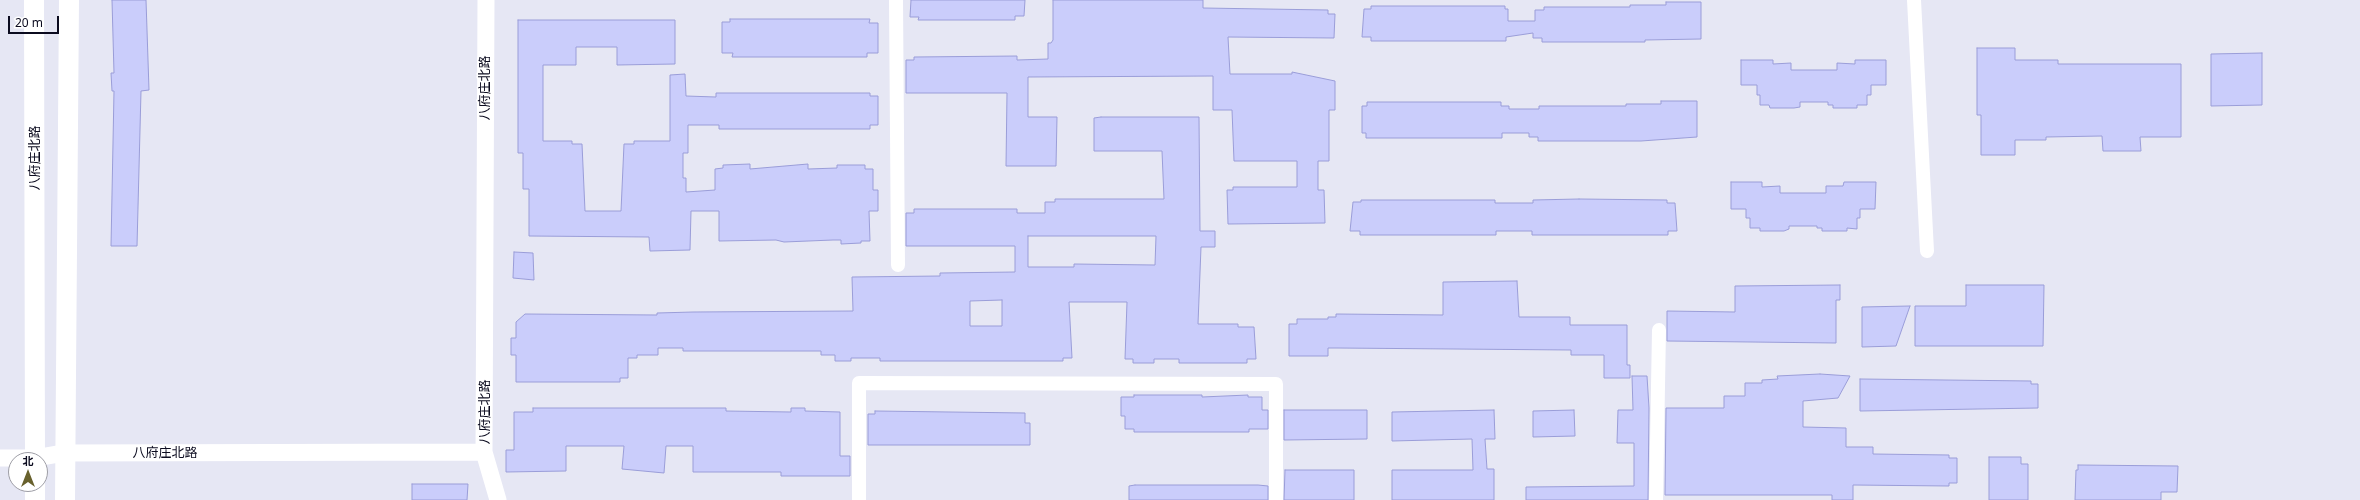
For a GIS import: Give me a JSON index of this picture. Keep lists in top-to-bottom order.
{
  "streets": {
    "main road": ["八府庄北路"]
  },
  "scale_bar": "20 m",
  "north": "top"
}
